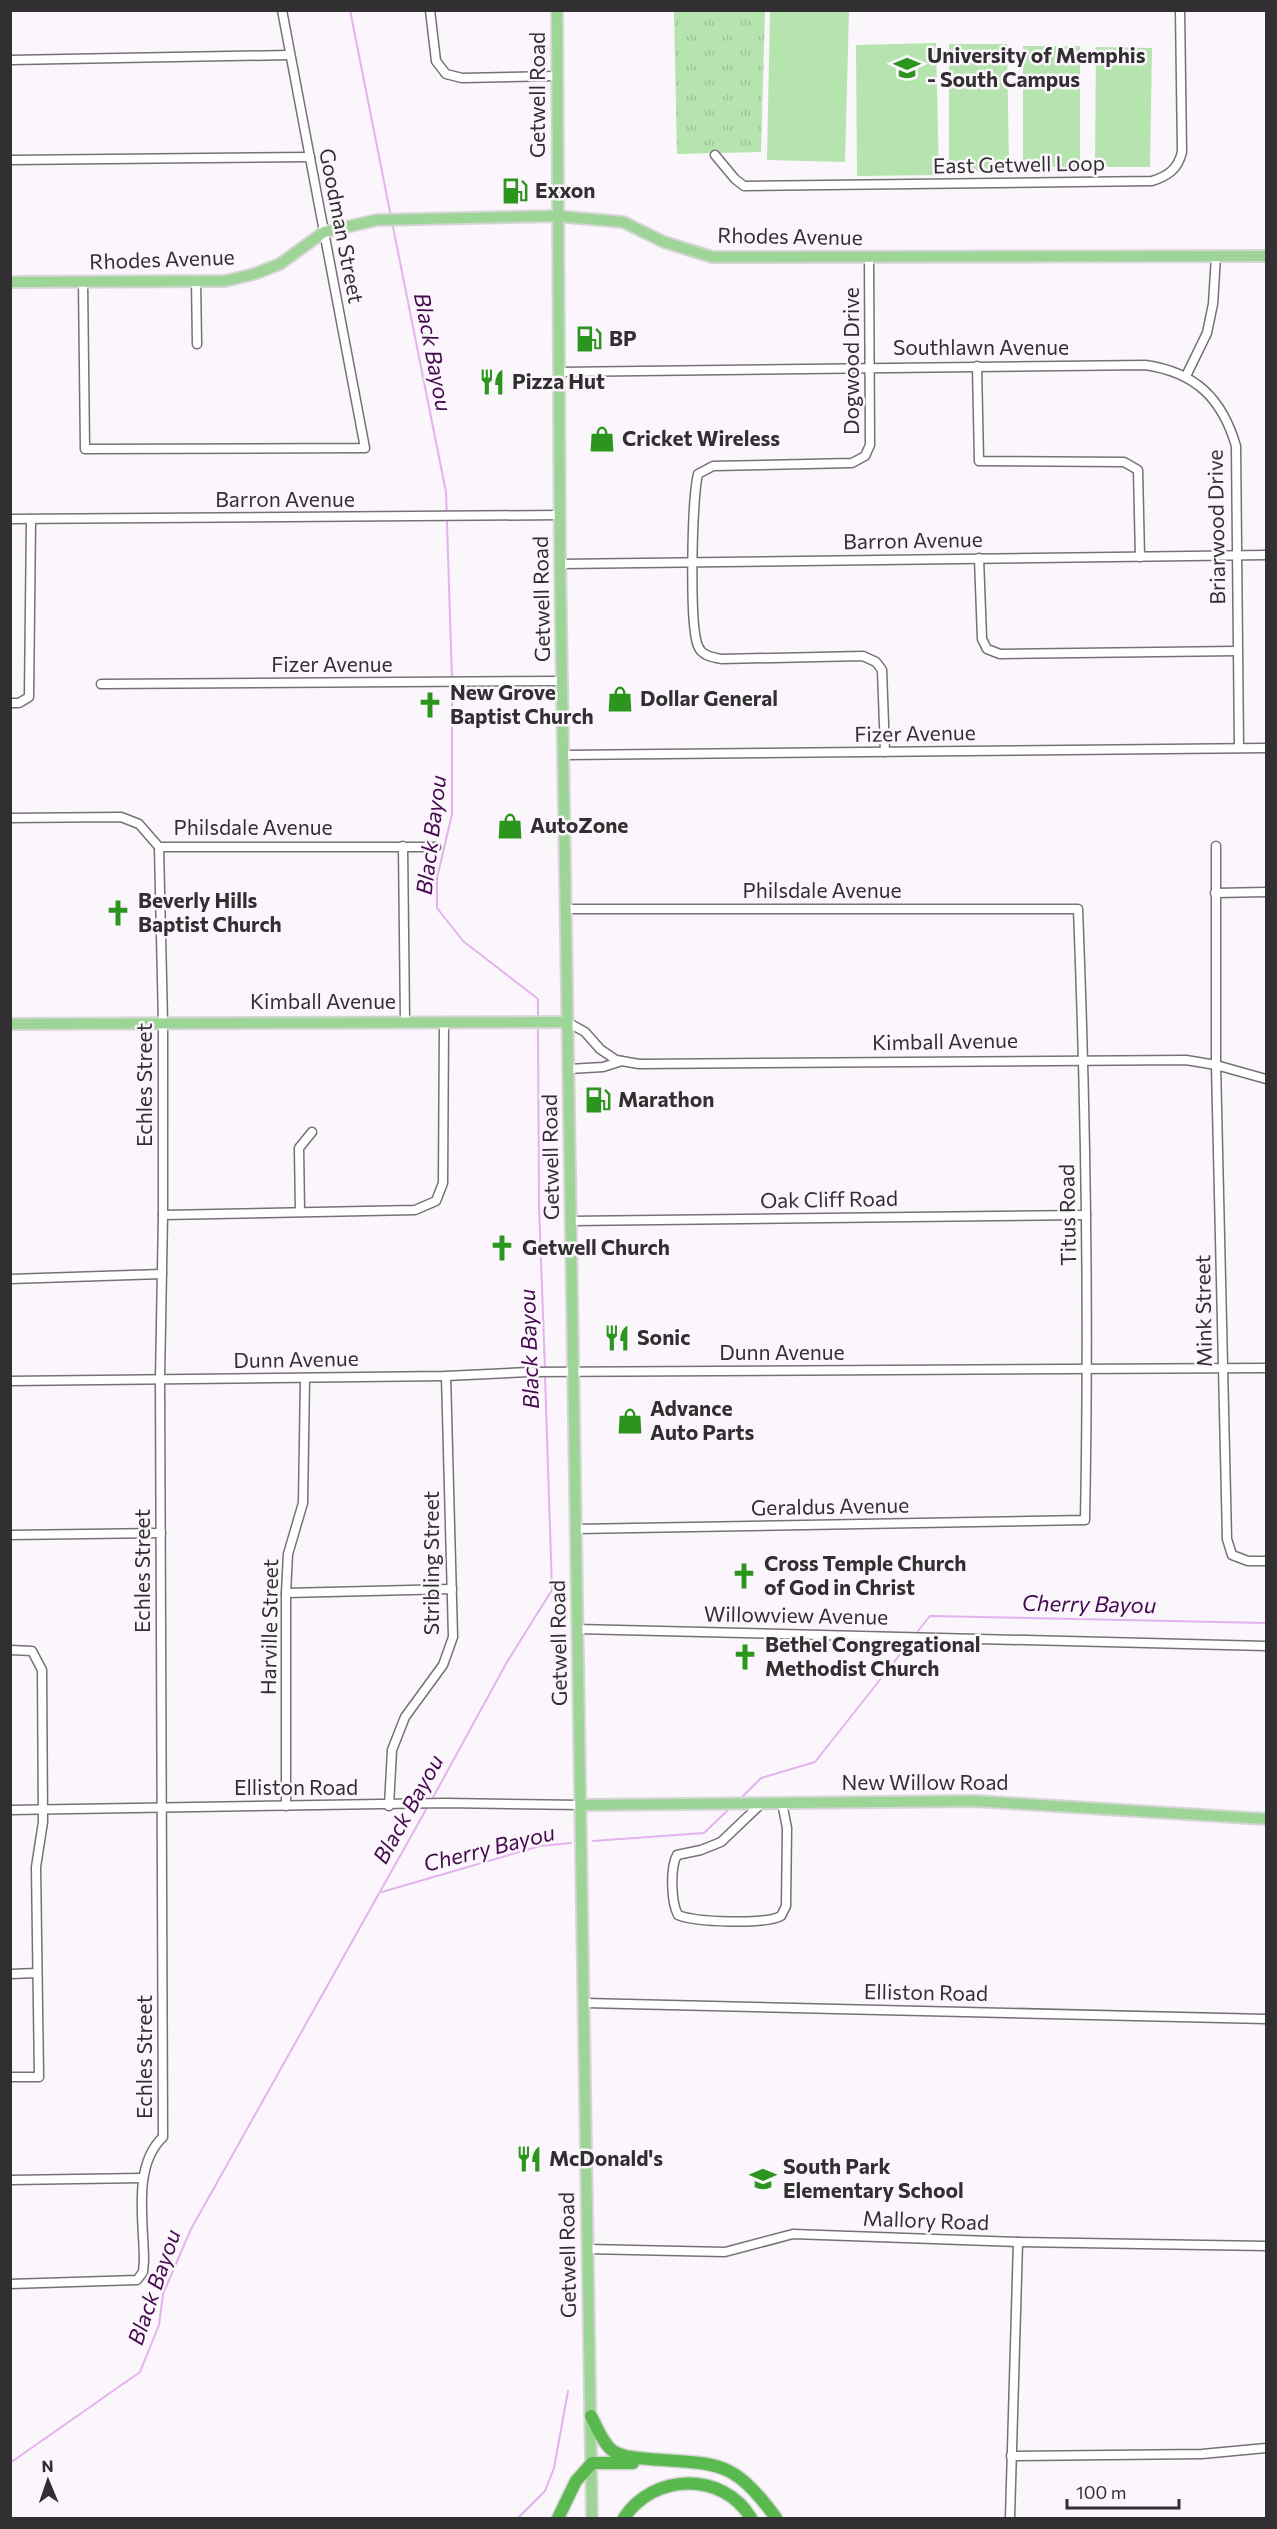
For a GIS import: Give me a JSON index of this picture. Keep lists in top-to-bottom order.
{
  "streets": {
    "main road": [
      "Getwell Road",
      "Rhodes Avenue",
      "Kimball Avenue",
      "New Willow Road"
    ],
    "street": [
      "East Getwell Loop",
      "Goodman Street",
      "Southlawn Avenue",
      "Dogwood Drive",
      "Barron Avenue",
      "Briarwood Drive",
      "Fizer Avenue",
      "Philsdale Avenue",
      "Echles Street",
      "Oak Cliff Road",
      "Titus Road",
      "Mink Street",
      "Dunn Avenue",
      "Geraldus Avenue",
      "Stribling Street",
      "Willowview Avenue",
      "Harville Street",
      "Elliston Road",
      "Mallory Road"
    ]
  },
  "crossings": [
    ["Getwell Road", "Rhodes Avenue"],
    ["Getwell Road", "Southlawn Avenue"],
    ["Getwell Road", "Barron Avenue"],
    ["Getwell Road", "Fizer Avenue"],
    ["Getwell Road", "Philsdale Avenue"],
    ["Getwell Road", "Kimball Avenue"],
    ["Getwell Road", "Oak Cliff Road"],
    ["Getwell Road", "Dunn Avenue"],
    ["Getwell Road", "Geraldus Avenue"],
    ["Getwell Road", "Willowview Avenue"],
    ["Getwell Road", "New Willow Road"],
    ["Getwell Road", "Elliston Road"],
    ["Getwell Road", "Mallory Road"],
    ["Goodman Street", "Rhodes Avenue"],
    ["Rhodes Avenue", "Dogwood Drive"],
    ["Southlawn Avenue", "Dogwood Drive"],
    ["Southlawn Avenue", "Briarwood Drive"],
    ["Dogwood Drive", "Barron Avenue"],
    ["Dogwood Drive", "Fizer Avenue"],
    ["Barron Avenue", "Briarwood Drive"],
    ["Briarwood Drive", "Fizer Avenue"],
    ["Philsdale Avenue", "Echles Street"],
    ["Philsdale Avenue", "Titus Road"],
    ["Kimball Avenue", "Echles Street"],
    ["Kimball Avenue", "Titus Road"],
    ["Kimball Avenue", "Mink Street"],
    ["Echles Street", "Dunn Avenue"],
    ["Echles Street", "Elliston Road"],
    ["Oak Cliff Road", "Titus Road"],
    ["Titus Road", "Dunn Avenue"],
    ["Titus Road", "Geraldus Avenue"],
    ["Mink Street", "Dunn Avenue"],
    ["Dunn Avenue", "Stribling Street"],
    ["Dunn Avenue", "Harville Street"],
    ["Stribling Street", "Elliston Road"],
    ["Harville Street", "Elliston Road"],
    ["New Willow Road", "Elliston Road"]
  ],
  "water": ["Black Bayou", "Cherry Bayou"],
  "places": {
    "school or university": ["University of Memphis - South Campus", "South Park Elementary School"],
    "fuel station": ["Exxon", "BP", "Marathon"],
    "restaurant": ["Pizza Hut", "Sonic", "McDonald's"],
    "shop": [
      "Cricket Wireless",
      "Dollar General",
      "AutoZone",
      "Advance Auto Parts"
    ],
    "church": [
      "New Grove Baptist Church",
      "Beverly Hills Baptist Church",
      "Getwell Church",
      "Cross Temple Church of God in Christ",
      "Bethel Congregational Methodist Church"
    ]
  },
  "scale_bar": "100 m",
  "north": "top"
}
